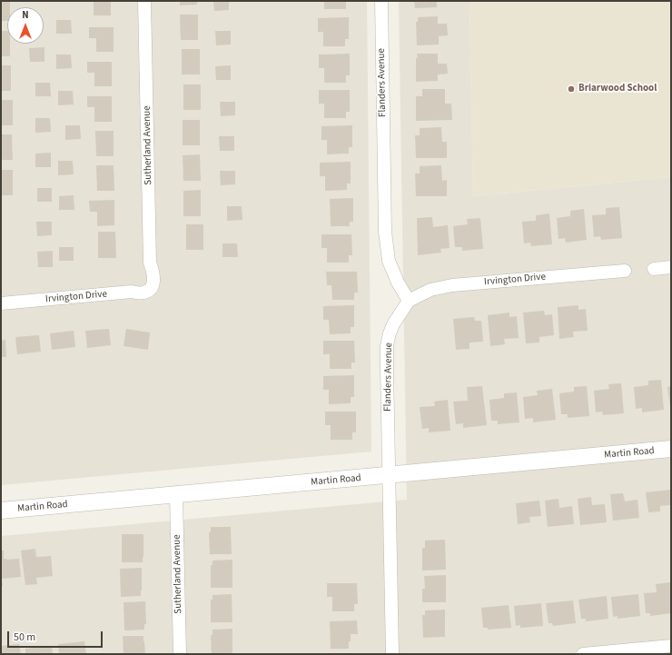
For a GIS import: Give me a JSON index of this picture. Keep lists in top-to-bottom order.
{
  "streets": {
    "street": [
      "Flanders Avenue",
      "Sutherland Avenue",
      "Irvington Drive",
      "Martin Road"
    ]
  },
  "crossings": [
    ["Flanders Avenue", "Irvington Drive"],
    ["Flanders Avenue", "Martin Road"],
    ["Sutherland Avenue", "Irvington Drive"],
    ["Sutherland Avenue", "Martin Road"]
  ],
  "places": ["Briarwood School"],
  "scale_bar": "50 m",
  "north": "top"
}
